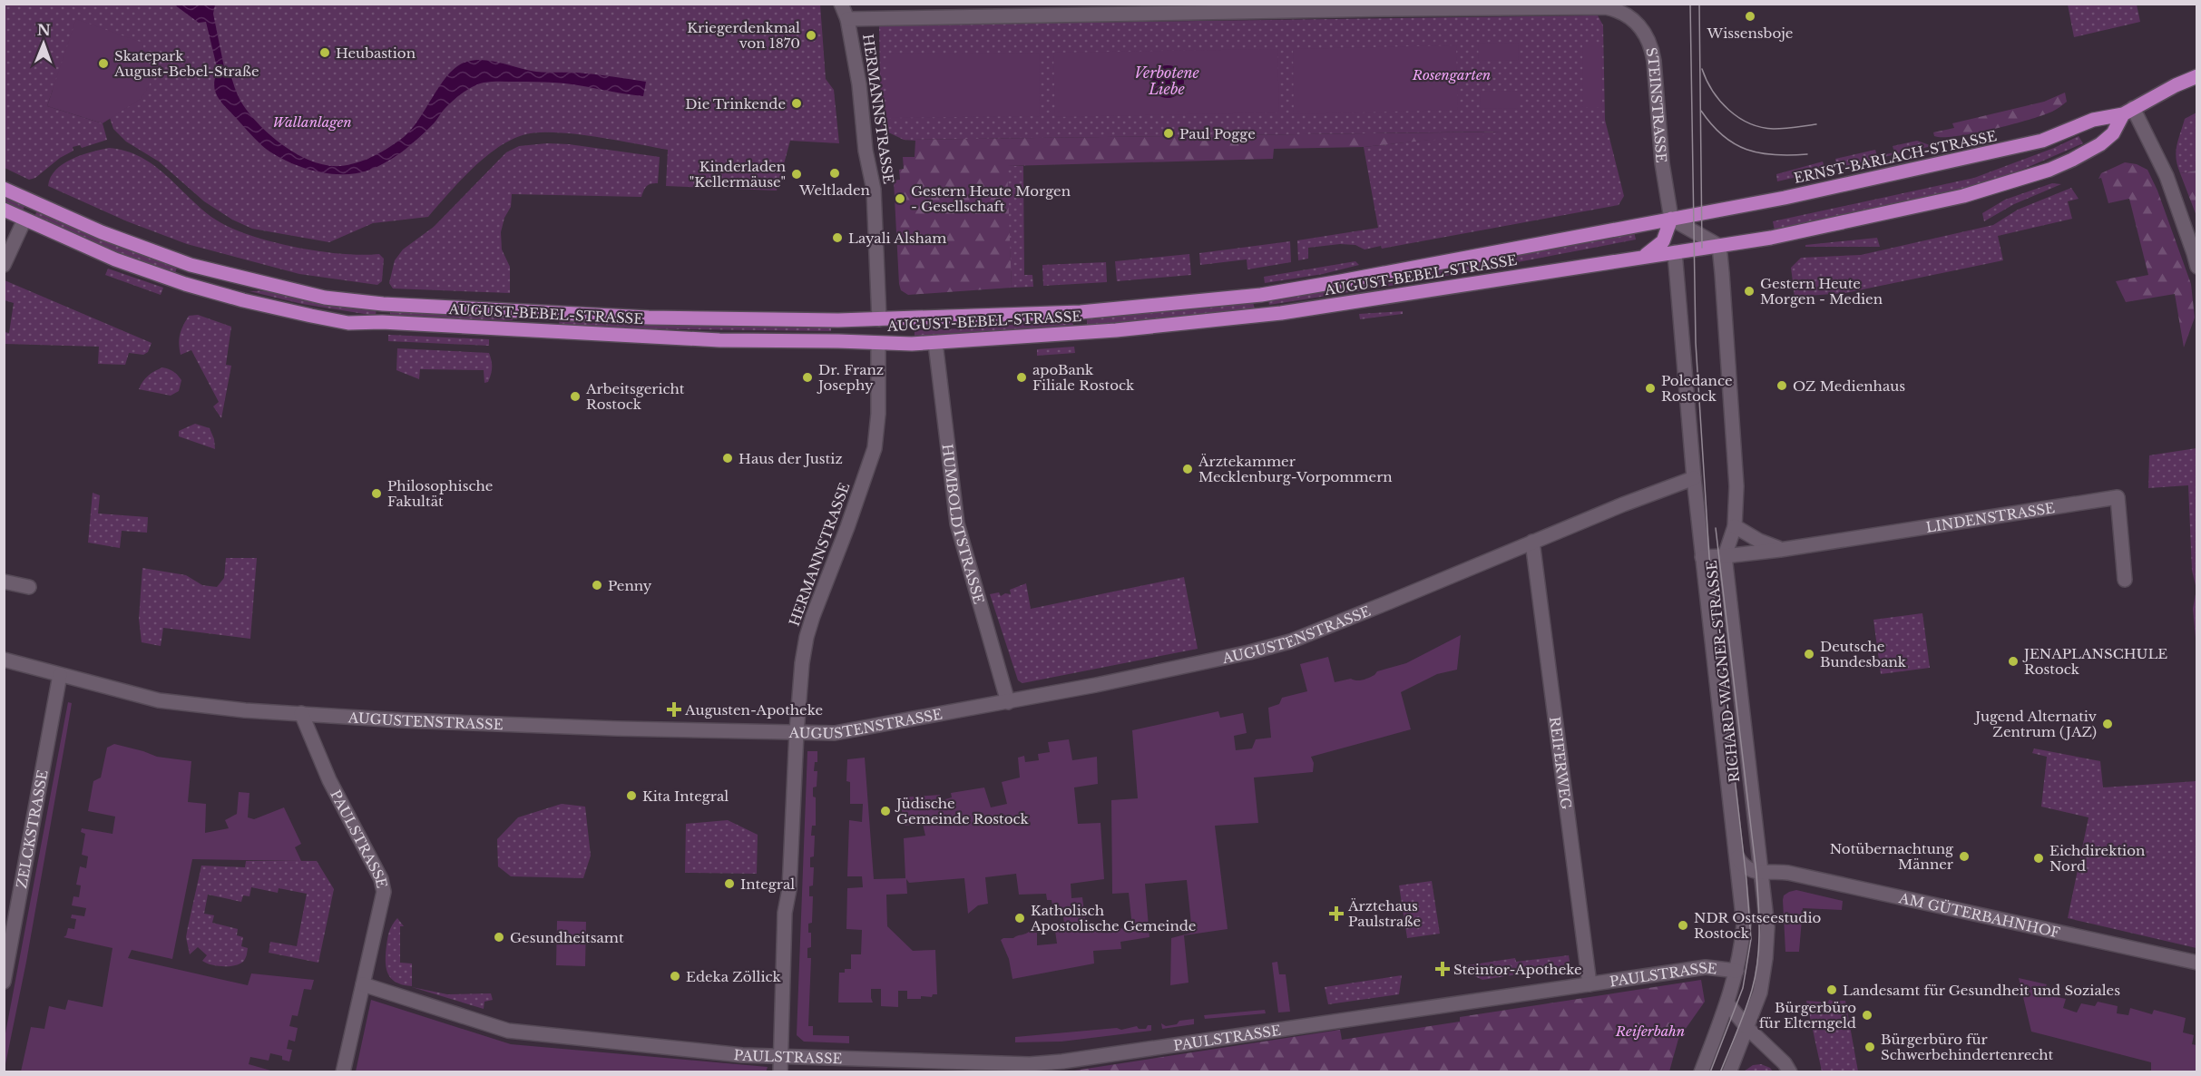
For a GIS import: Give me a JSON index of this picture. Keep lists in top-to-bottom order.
{
  "streets": {
    "main road": [
      "HERMANNSTRASSE",
      "ERNST-BARLACH-STRASSE",
      "AUGUST-BEBEL-STRASSE",
      "RICHARD-WAGNER-STRASSE"
    ],
    "street": [
      "STEINSTRASSE",
      "LINDENSTRASSE",
      "HUMBOLDTSTRASSE",
      "AUGUSTENSTRASSE",
      "REIFERWEG",
      "ZELCKSTRASSE",
      "PAULSTRASSE",
      "AM GÜTERBAHNHOF"
    ]
  },
  "crossings": [
    ["STEINSTRASSE", "ERNST-BARLACH-STRASSE"],
    ["STEINSTRASSE", "AUGUST-BEBEL-STRASSE"],
    ["STEINSTRASSE", "RICHARD-WAGNER-STRASSE"],
    ["HERMANNSTRASSE", "AUGUST-BEBEL-STRASSE"],
    ["HERMANNSTRASSE", "AUGUSTENSTRASSE"],
    ["HERMANNSTRASSE", "PAULSTRASSE"],
    ["ERNST-BARLACH-STRASSE", "AUGUST-BEBEL-STRASSE"],
    ["ERNST-BARLACH-STRASSE", "RICHARD-WAGNER-STRASSE"],
    ["AUGUST-BEBEL-STRASSE", "HUMBOLDTSTRASSE"],
    ["AUGUST-BEBEL-STRASSE", "RICHARD-WAGNER-STRASSE"],
    ["LINDENSTRASSE", "RICHARD-WAGNER-STRASSE"],
    ["HUMBOLDTSTRASSE", "AUGUSTENSTRASSE"],
    ["AUGUSTENSTRASSE", "RICHARD-WAGNER-STRASSE"],
    ["AUGUSTENSTRASSE", "REIFERWEG"],
    ["AUGUSTENSTRASSE", "ZELCKSTRASSE"],
    ["AUGUSTENSTRASSE", "PAULSTRASSE"],
    ["RICHARD-WAGNER-STRASSE", "PAULSTRASSE"],
    ["RICHARD-WAGNER-STRASSE", "AM GÜTERBAHNHOF"],
    ["REIFERWEG", "PAULSTRASSE"]
  ],
  "water": ["Verbotene Liebe"],
  "parks": ["Rosengarten", "Wallanlagen", "Reiferbahn"],
  "places": {
    "other": [
      "Wissensboje",
      "Kriegerdenkmal von 1870",
      "Heubastion",
      "Skatepark August-Bebel-Straße",
      "Die Trinkende",
      "Paul Pogge",
      "Weltladen",
      "Kinderladen \"Kellermäuse\"",
      "Gestern Heute Morgen - Gesellschaft",
      "Layali Alsham",
      "Gestern Heute Morgen - Medien",
      "Dr. Franz Josephy",
      "apoBank Filiale Rostock",
      "OZ Medienhaus",
      "Poledance Rostock",
      "Arbeitsgericht Rostock",
      "Haus der Justiz",
      "Ärztekammer Mecklenburg-Vorpommern",
      "Philosophische Fakultät",
      "Penny",
      "Deutsche Bundesbank",
      "JENAPLANSCHULE Rostock",
      "Jugend Alternativ Zentrum (JAZ)",
      "Kita Integral",
      "Jüdische Gemeinde Rostock",
      "Notübernachtung Männer",
      "Eichdirektion Nord",
      "Integral",
      "Katholisch Apostolische Gemeinde",
      "NDR Ostseestudio Rostock",
      "Gesundheitsamt",
      "Edeka Zöllick",
      "Landesamt für Gesundheit und Soziales",
      "Bürgerbüro für Elterngeld",
      "Bürgerbüro für Schwerbehindertenrecht"
    ],
    "health": ["Augusten-Apotheke", "Ärztehaus Paulstraße", "Steintor-Apotheke"]
  },
  "north": "top"
}
